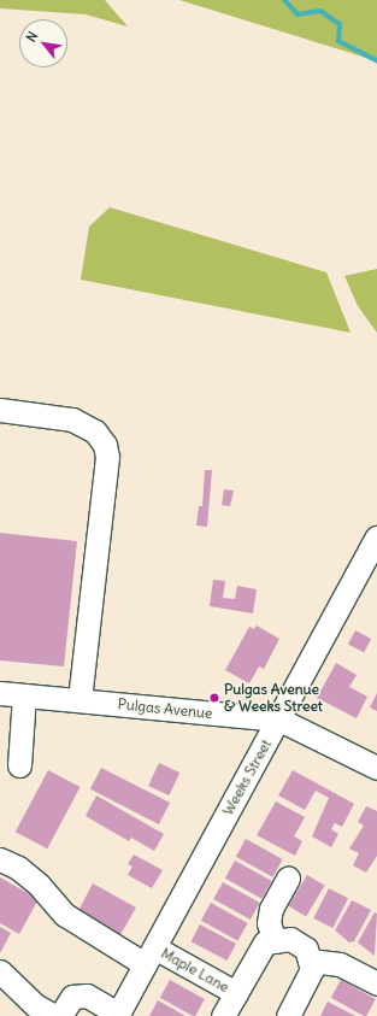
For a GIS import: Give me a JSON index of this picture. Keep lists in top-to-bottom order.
{
  "streets": {
    "street": ["Pulgas Avenue", "Weeks Street", "Maple Lane"]
  },
  "crossings": [
    ["Pulgas Avenue", "Weeks Street"],
    ["Weeks Street", "Maple Lane"]
  ],
  "places": ["Pulgas Avenue & Weeks Street"],
  "north": "top left"
}
